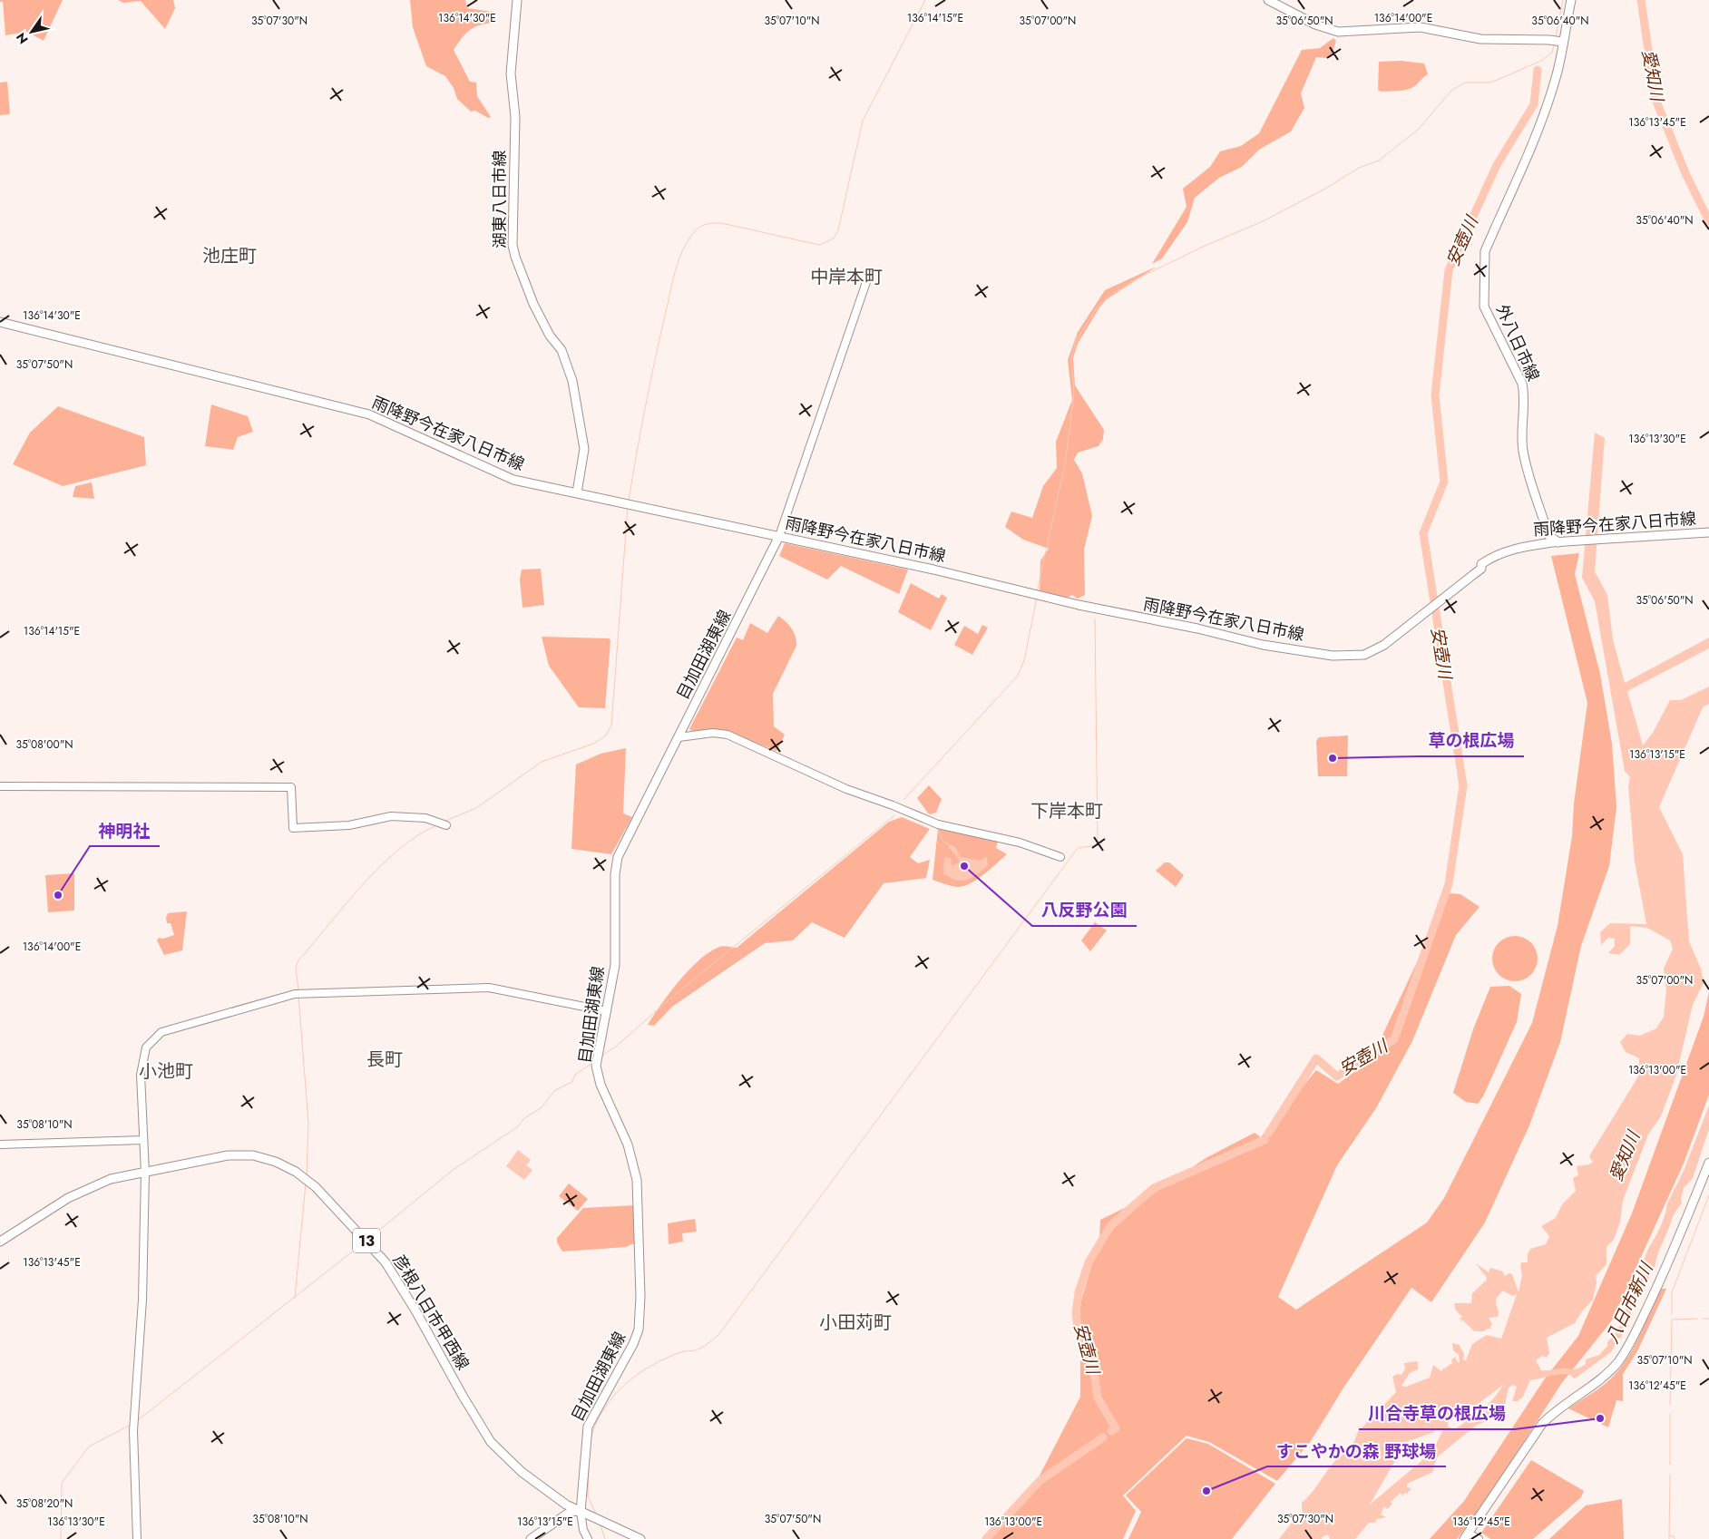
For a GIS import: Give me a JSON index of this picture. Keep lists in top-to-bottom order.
{
  "streets": {
    "main road": [
      "湖東八日市線",
      "外八日市線",
      "雨降野今在家八日市線",
      "目加田湖東線",
      "13",
      "彦根八日市甲西線"
    ]
  },
  "crossings": [
    ["湖東八日市線", "雨降野今在家八日市線"],
    ["外八日市線", "雨降野今在家八日市線"],
    ["雨降野今在家八日市線", "目加田湖東線"],
    ["目加田湖東線", "彦根八日市甲西線"]
  ],
  "districts": [
    "池庄町",
    "中岸本町",
    "下岸本町",
    "長町",
    "小池町",
    "小田苅町"
  ],
  "water": ["愛知川", "安壺川", "八日市新川"],
  "places": [
    "草の根広場",
    "八反野公園",
    "神明社",
    "川合寺草の根広場",
    "すこやかの森 野球場"
  ],
  "north": "bottom left",
  "coordinates": [
    "136°14'30\"E",
    "136°14'15\"E",
    "136°14'00\"E",
    "35°07'30\"N",
    "35°07'10\"N",
    "35°07'00\"N",
    "35°06'50\"N",
    "35°06'40\"N",
    "136°13'45\"E",
    "35°07'50\"N",
    "136°13'30\"E",
    "35°08'00\"N",
    "136°13'15\"E",
    "136°13'00\"E",
    "35°08'10\"N",
    "136°12'45\"E",
    "35°08'20\"N"
  ]
}
